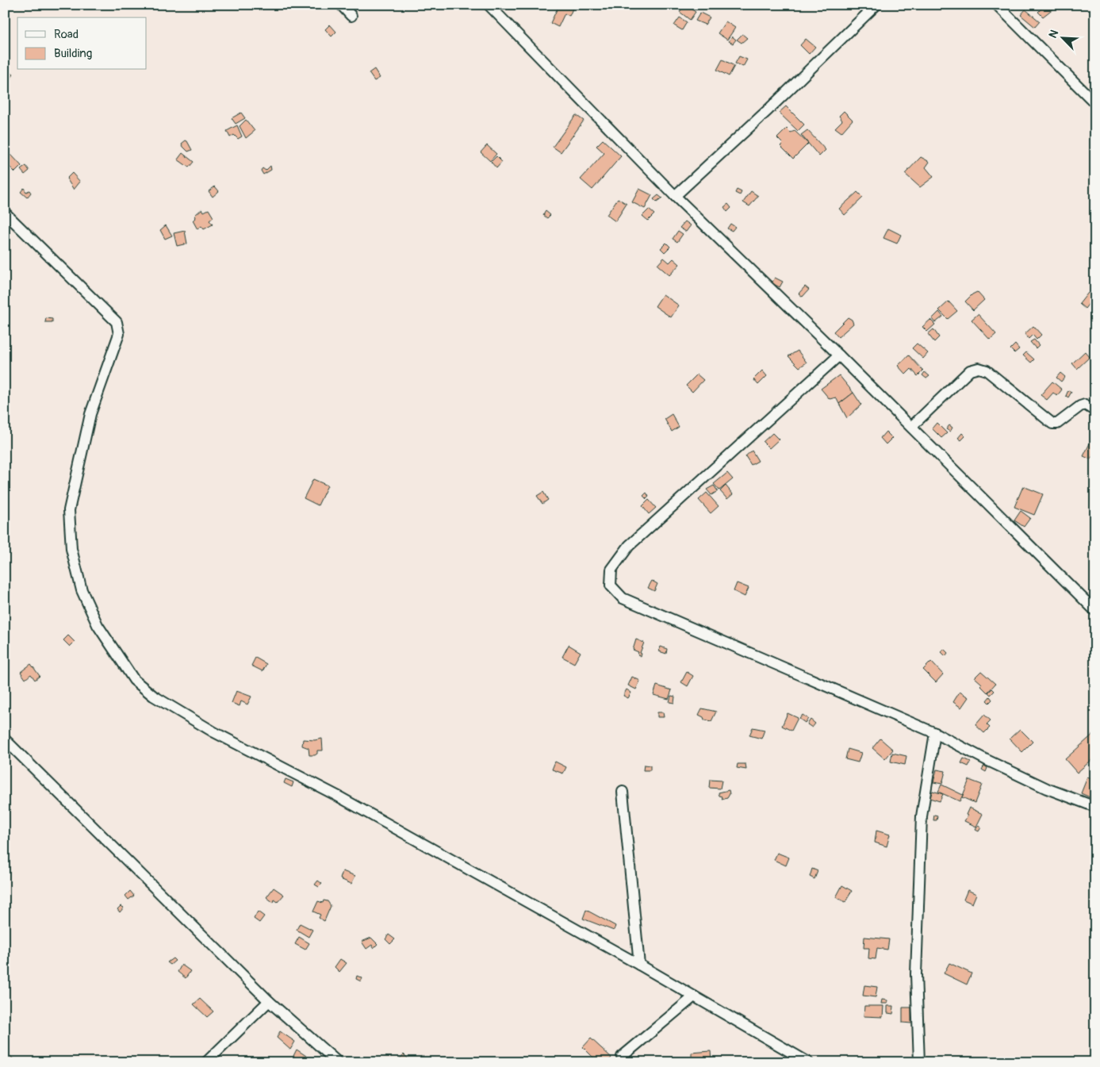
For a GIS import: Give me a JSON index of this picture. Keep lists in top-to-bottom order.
{
  "legend": ["Road", "Building"],
  "north": "top left"
}
